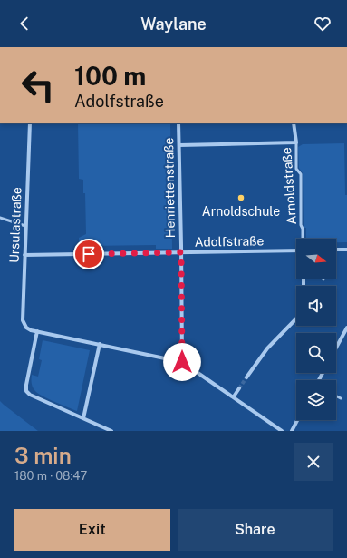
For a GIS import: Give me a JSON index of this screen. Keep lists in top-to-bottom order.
{
  "streets": {
    "street": [
      "Arnoldstraße",
      "Henriettenstraße",
      "Ursulastraße",
      "Adolfstraße"
    ]
  },
  "crossings": [
    ["Henriettenstraße", "Adolfstraße"],
    ["Ursulastraße", "Adolfstraße"]
  ],
  "places": ["Arnoldschule"],
  "north": "right",
  "page": {
    "header": "Waylane",
    "turn": ["100 m", "Adolfstraße"],
    "heading": ["3 min", "180 m · 08:47"],
    "buttons": ["Exit", "Share"]
  }
}
